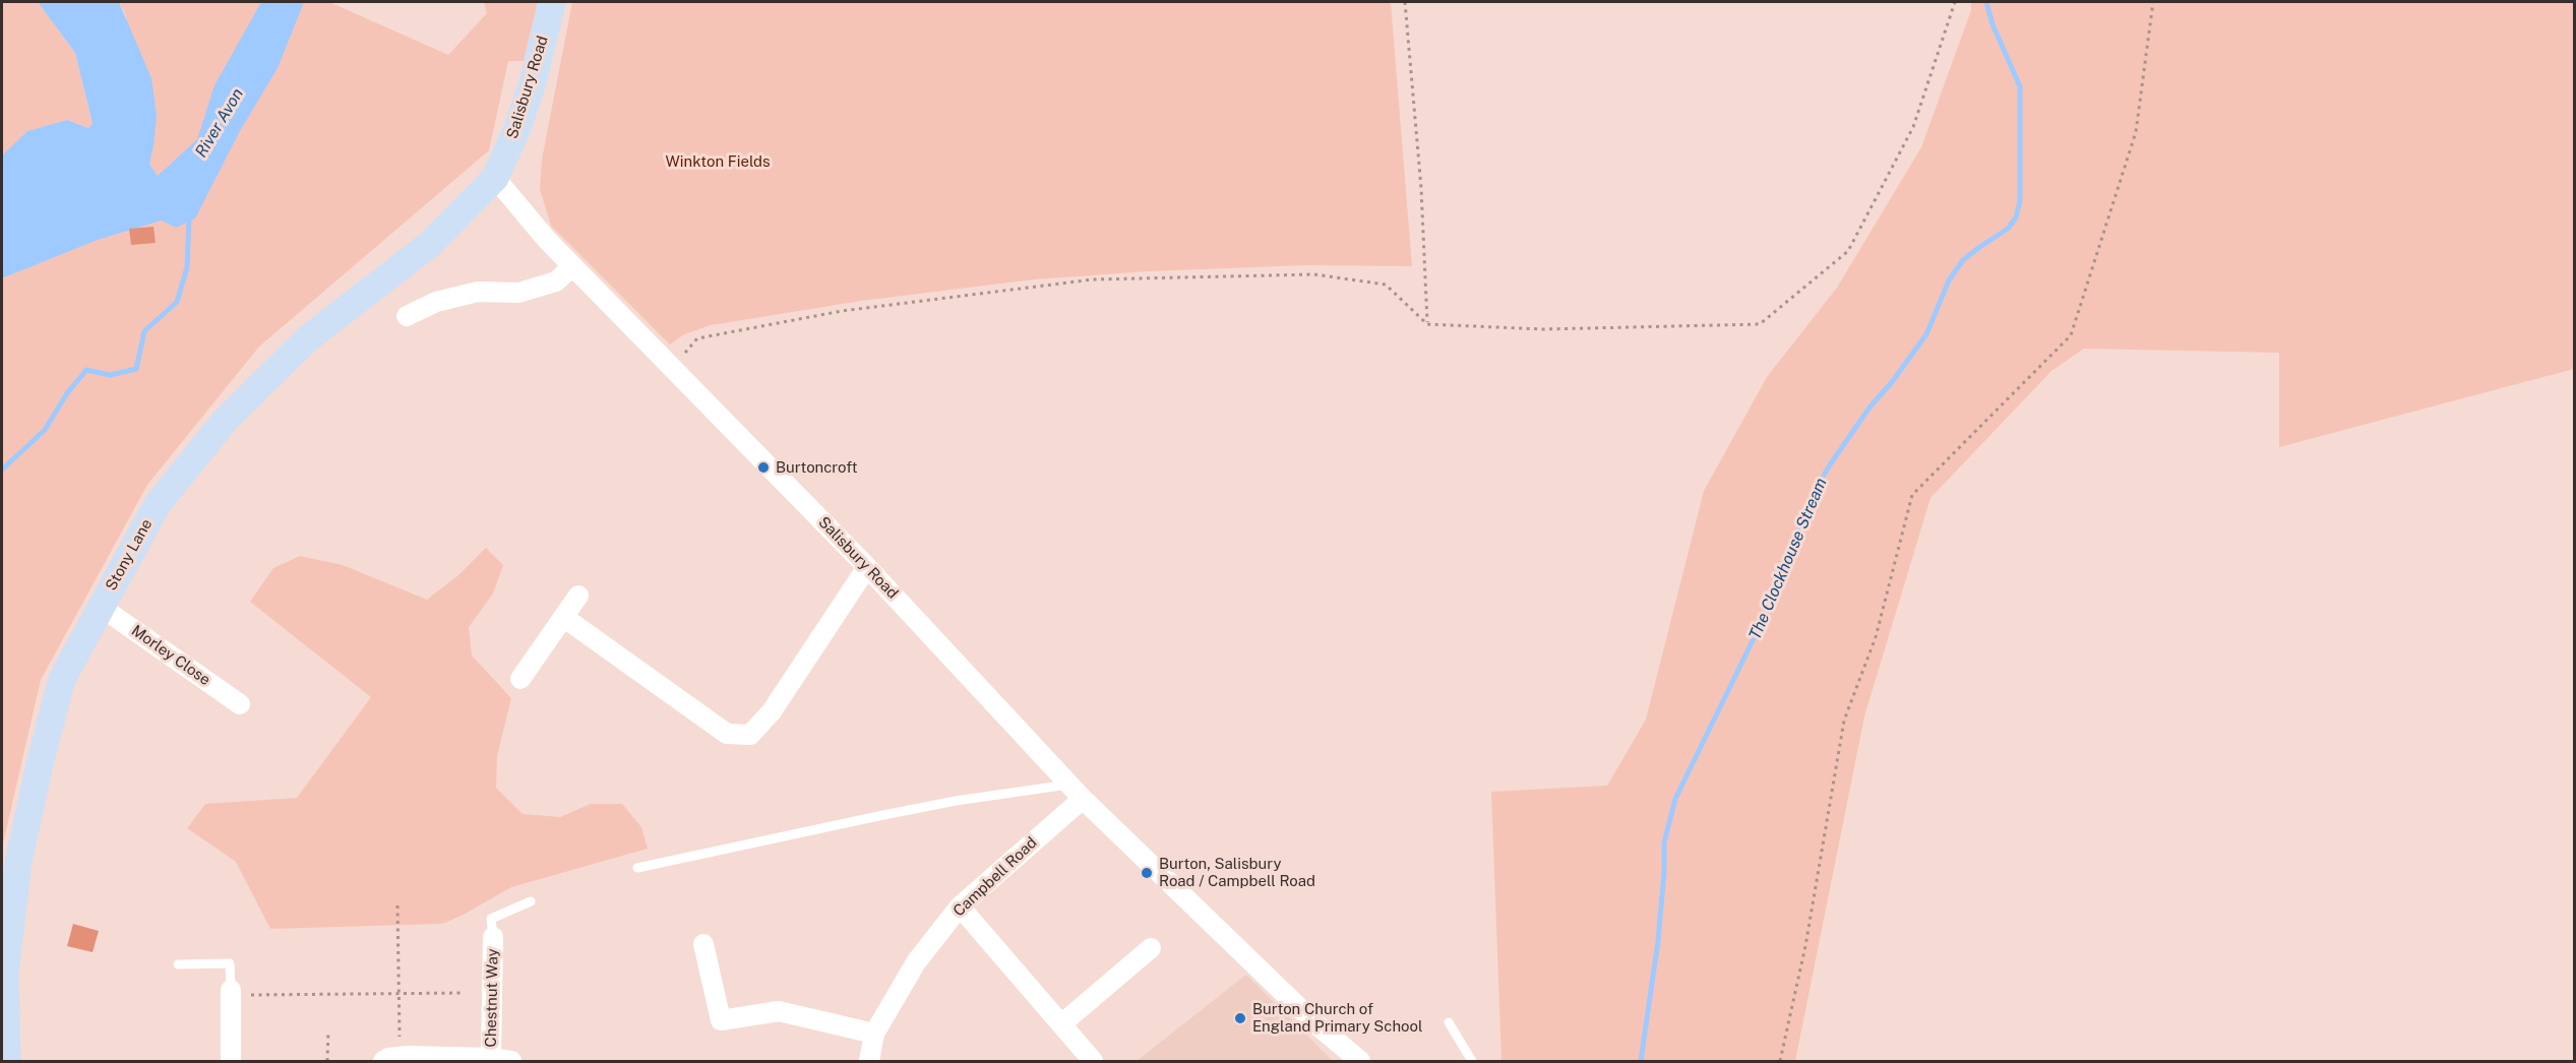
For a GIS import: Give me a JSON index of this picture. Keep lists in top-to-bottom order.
{
  "streets": {
    "main road": ["Salisbury Road", "Stony Lane"],
    "street": ["Morley Close", "Campbell Road", "Chestnut Way"]
  },
  "crossings": [
    ["Salisbury Road", "Stony Lane"],
    ["Salisbury Road", "Campbell Road"],
    ["Stony Lane", "Morley Close"]
  ],
  "water": ["River Avon", "The Clockhouse Stream"],
  "parks": ["Winkton Fields"],
  "places": ["Burtoncroft", "Burton, Salisbury Road / Campbell Road", "Burton Church of England Primary School"]
}
